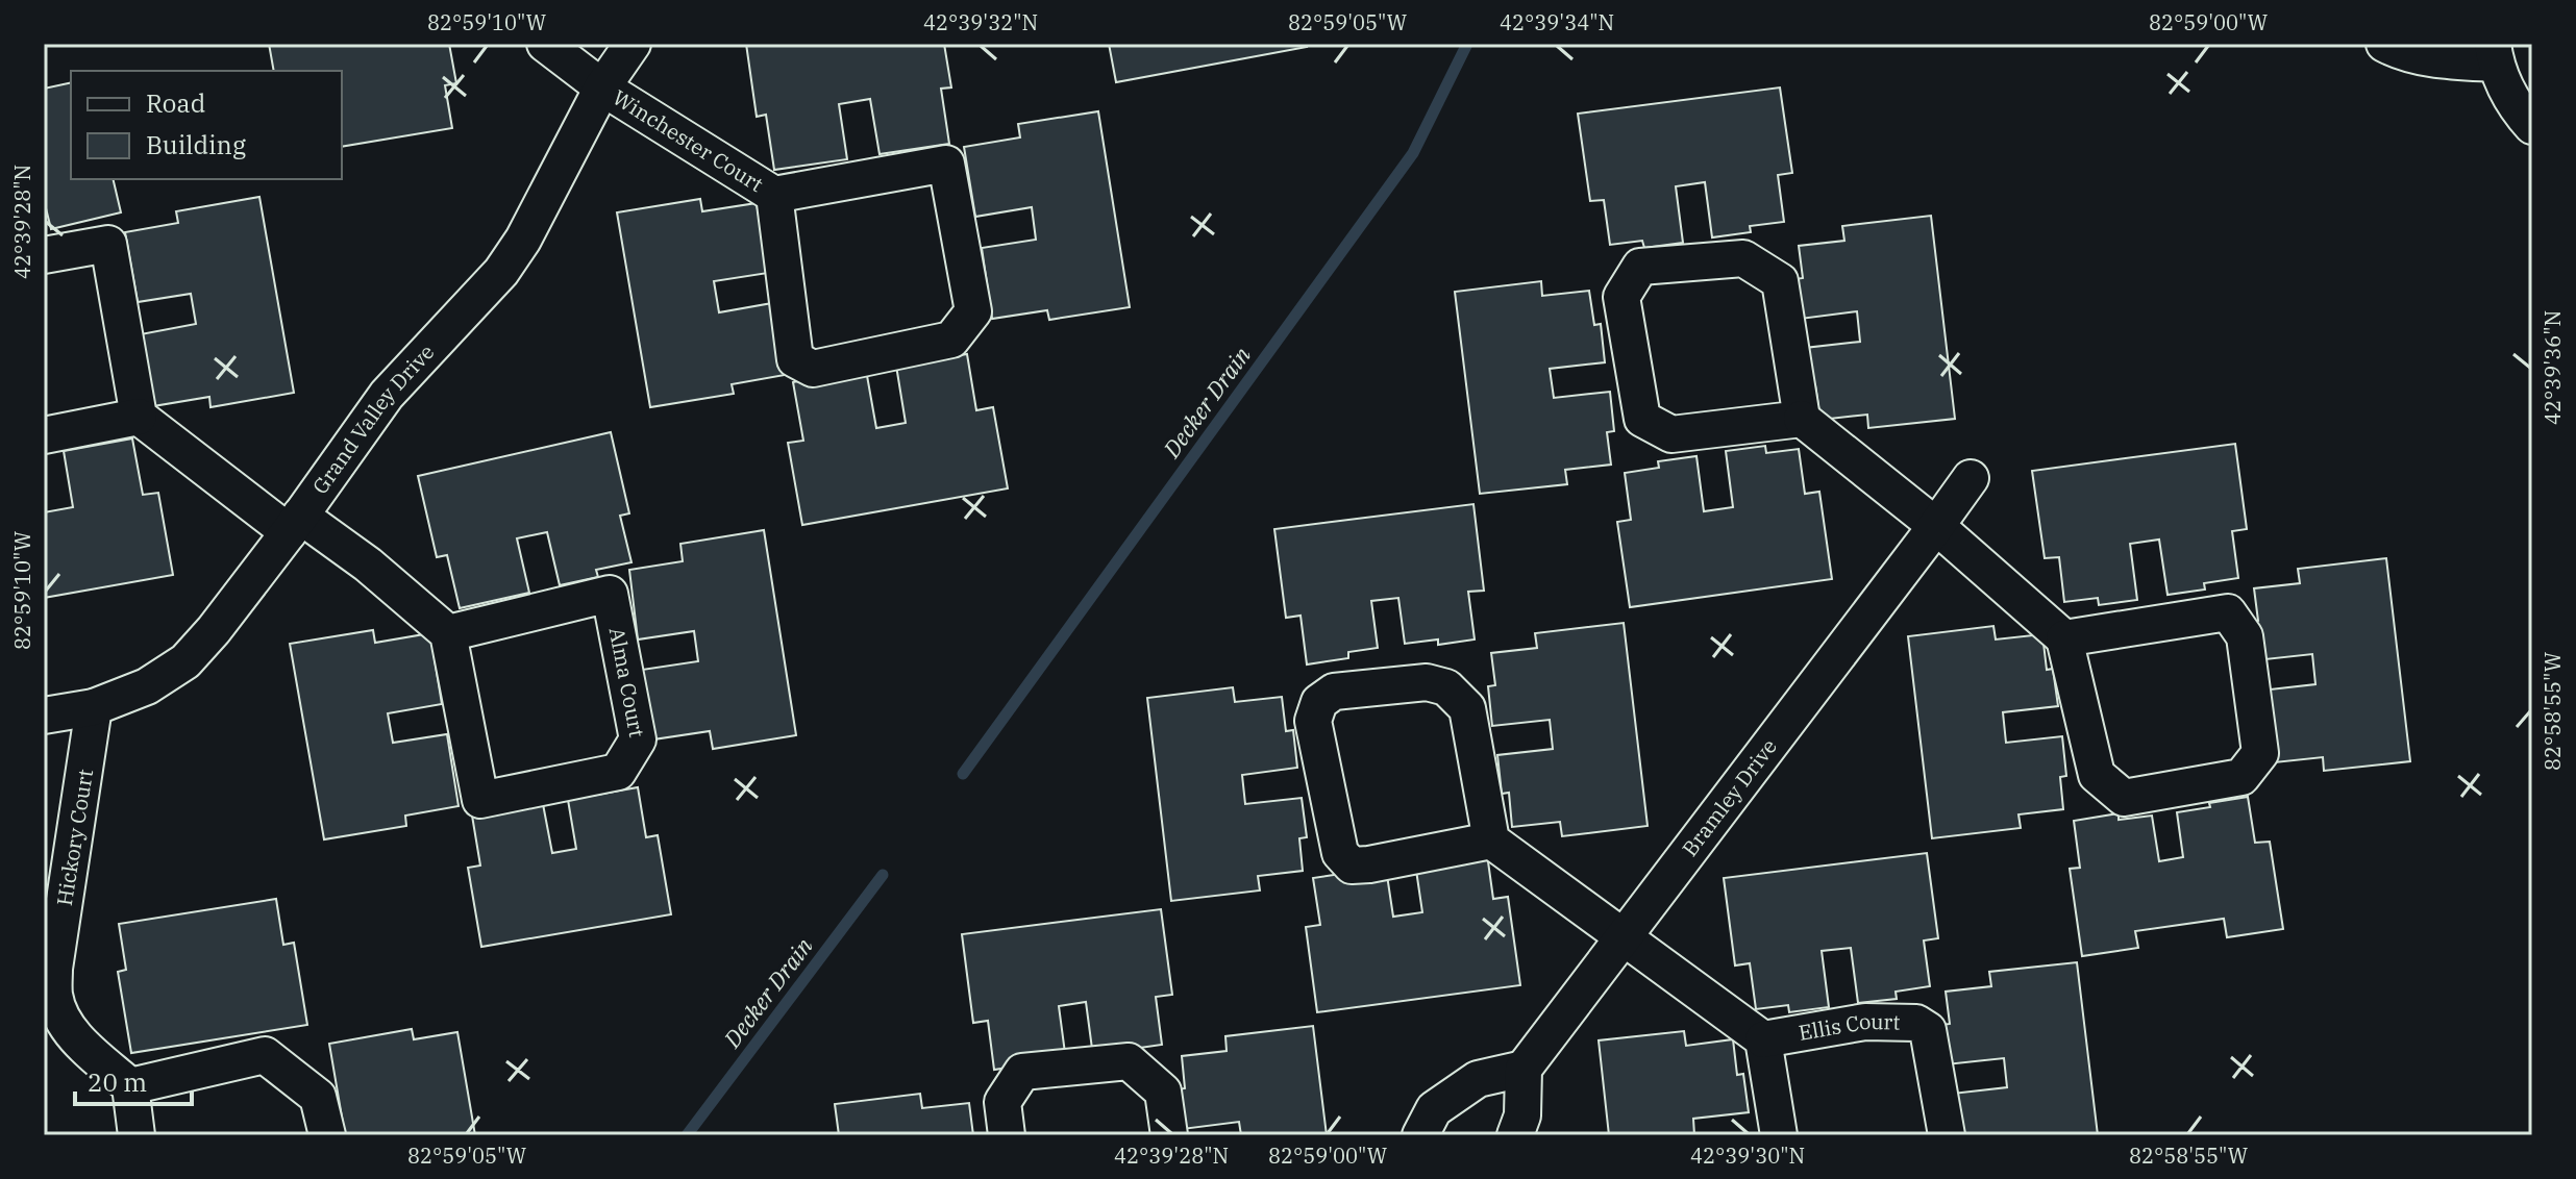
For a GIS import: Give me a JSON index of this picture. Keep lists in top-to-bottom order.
{
  "streets": {
    "street": [
      "Winchester Court",
      "Grand Valley Drive",
      "Alma Court",
      "Bramley Drive",
      "Hickory Court",
      "Ellis Court"
    ]
  },
  "crossings": [
    ["Winchester Court", "Grand Valley Drive"],
    ["Grand Valley Drive", "Hickory Court"]
  ],
  "water": ["Decker Drain"],
  "legend": ["Road", "Building"],
  "scale_bar": "20 m",
  "coordinates": [
    "82°59'10\"W",
    "42°39'32\"N",
    "82°59'05\"W",
    "42°39'34\"N",
    "82°59'00\"W",
    "42°39'28\"N",
    "42°39'36\"N",
    "82°58'55\"W",
    "42°39'30\"N"
  ]
}
